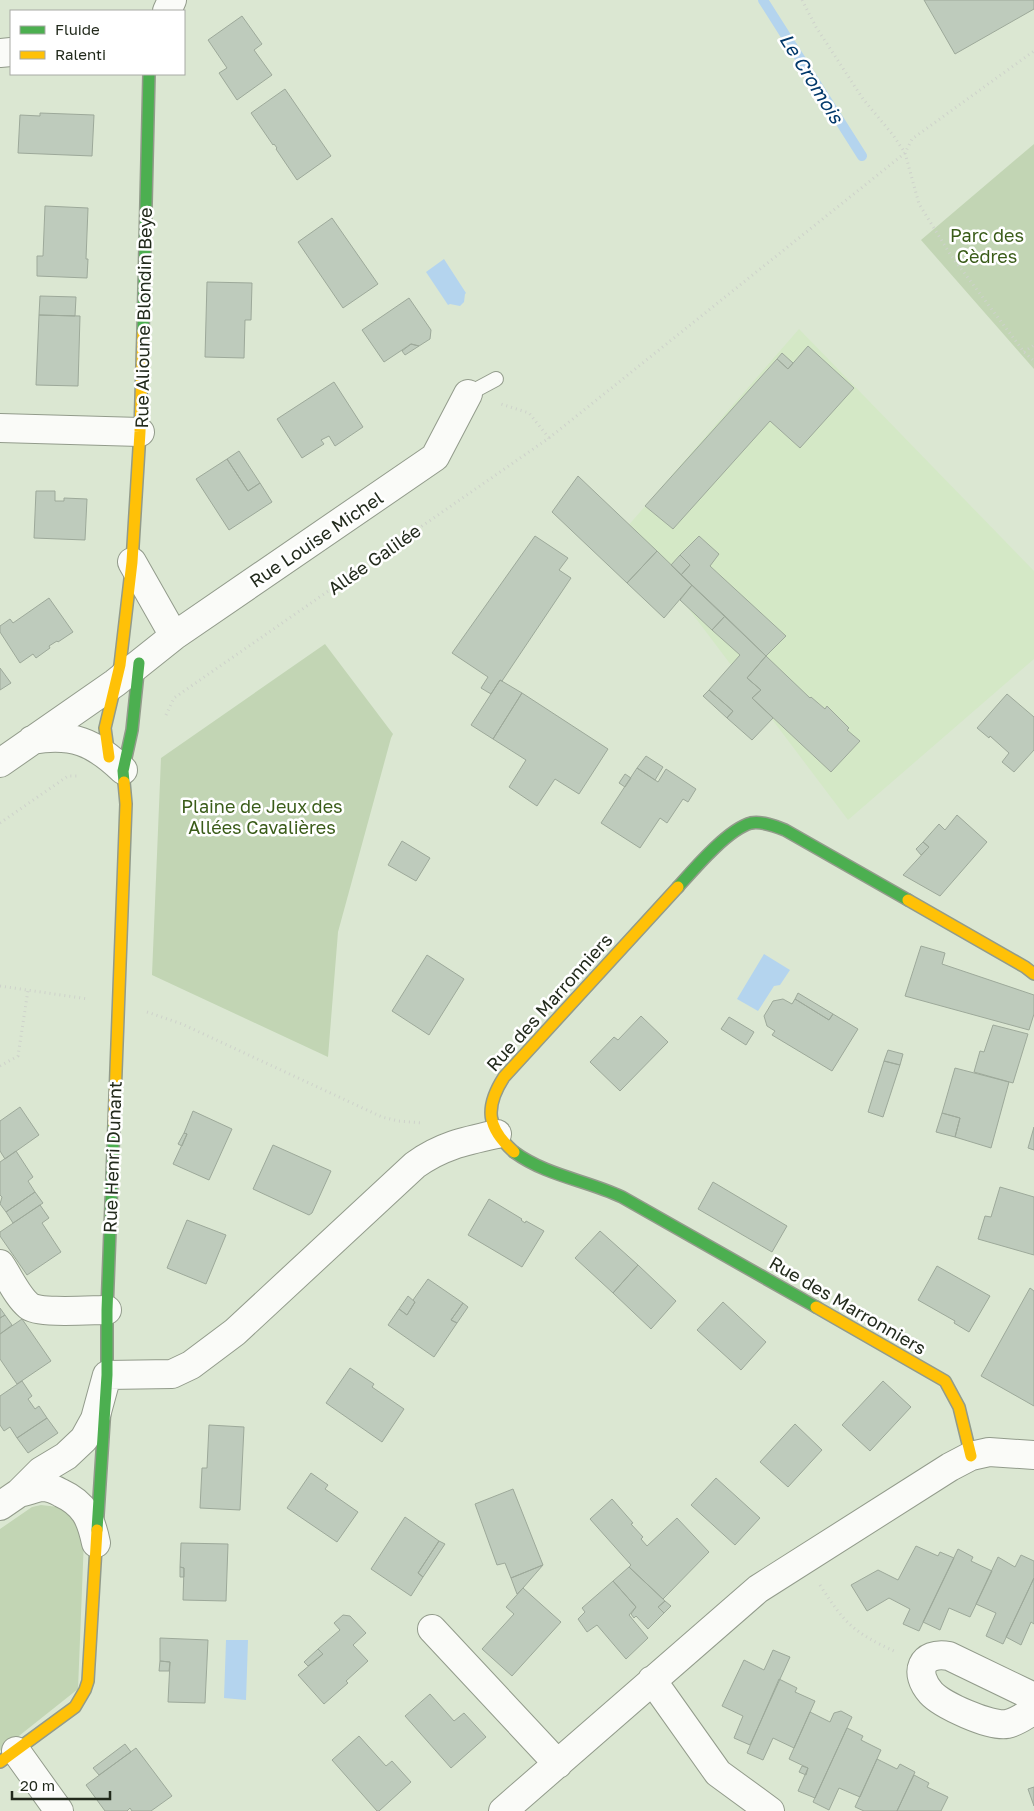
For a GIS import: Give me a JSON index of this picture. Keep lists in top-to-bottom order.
{
  "streets": {
    "street": [
      "Rue Alioune Blondin Beye",
      "Rue Louise Michel",
      "Rue des Marronniers",
      "Rue Henri Dunant"
    ],
    "path": ["Allée Galilée"]
  },
  "crossings": [
    ["Rue Alioune Blondin Beye", "Rue Louise Michel"],
    ["Rue Alioune Blondin Beye", "Rue Henri Dunant"],
    ["Rue Louise Michel", "Rue Henri Dunant"]
  ],
  "water": ["Le Cromois"],
  "parks": ["Parc des Cèdres", "Plaine de Jeux des Allées Cavalières"],
  "legend": ["Fluide", "Ralenti"],
  "scale_bar": "20 m"
}
